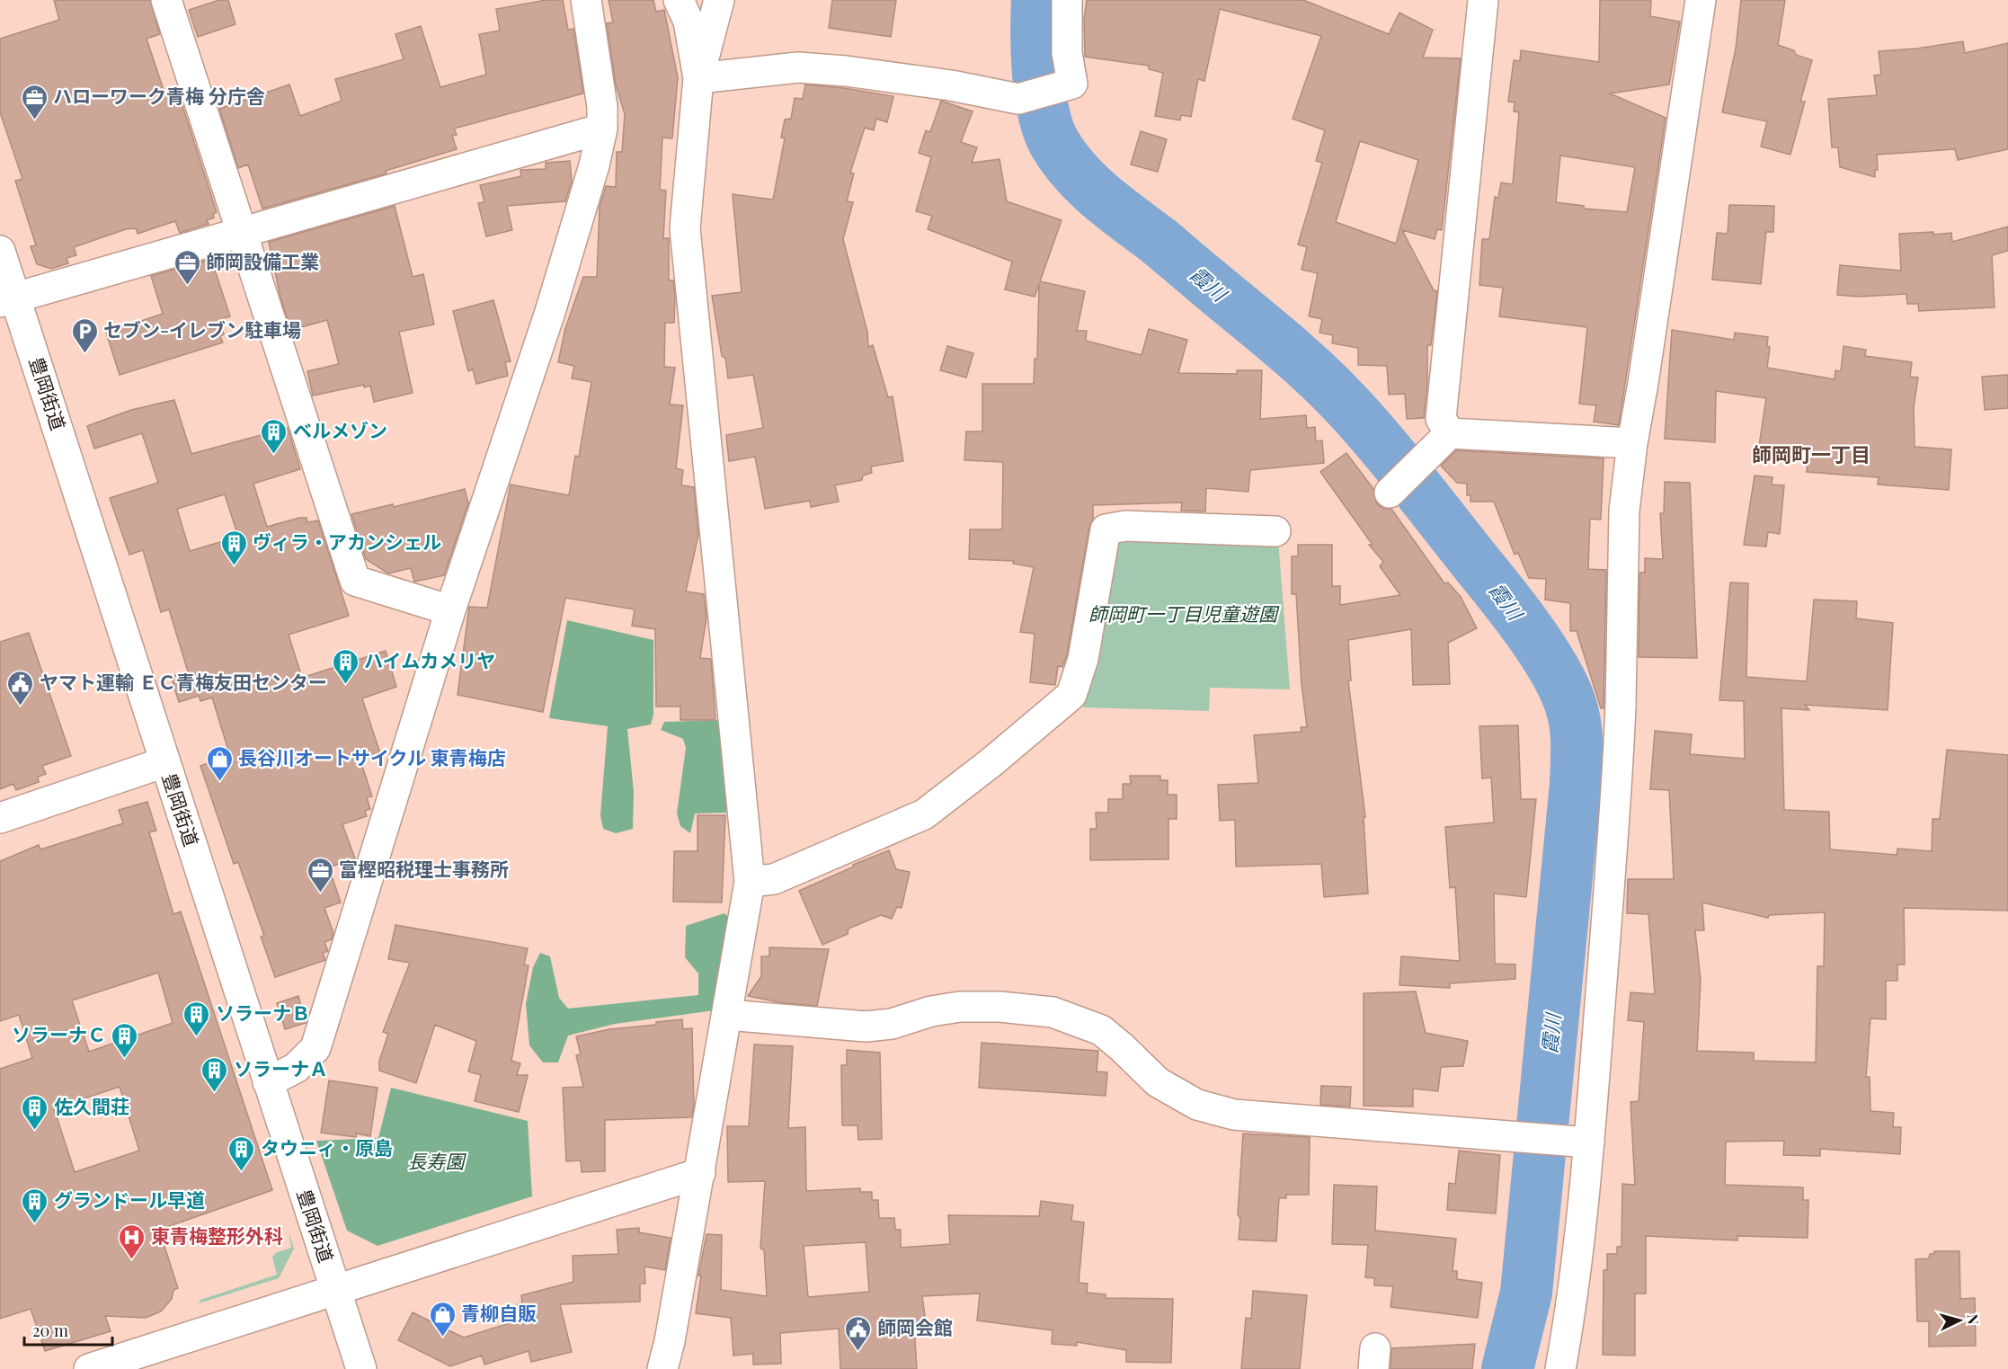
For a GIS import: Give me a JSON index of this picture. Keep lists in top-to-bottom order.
{
  "streets": {
    "street": ["豊岡街道"]
  },
  "districts": ["師岡町一丁目"],
  "water": ["霞川"],
  "parks": ["師岡町一丁目児童遊園", "長寿園"],
  "places": {
    "office": ["ハローワーク青梅 分庁舎", "師岡設備工業", "富樫昭税理士事務所"],
    "parking": ["セブン-イレブン駐車場"],
    "building": [
      "ベルメゾン",
      "ヴィラ・アカンシェル",
      "ハイムカメリヤ",
      "ソラーナＢ",
      "ソラーナＣ",
      "ソラーナＡ",
      "佐久間荘",
      "タウニィ・原島",
      "グランドール早道"
    ],
    "public building": ["ヤマト運輸 ＥＣ青梅友田センター", "師岡会館"],
    "shop": ["長谷川オートサイクル 東青梅店", "青柳自販"],
    "hospital": ["東青梅整形外科"]
  },
  "scale_bar": "20 m",
  "north": "right"
}
